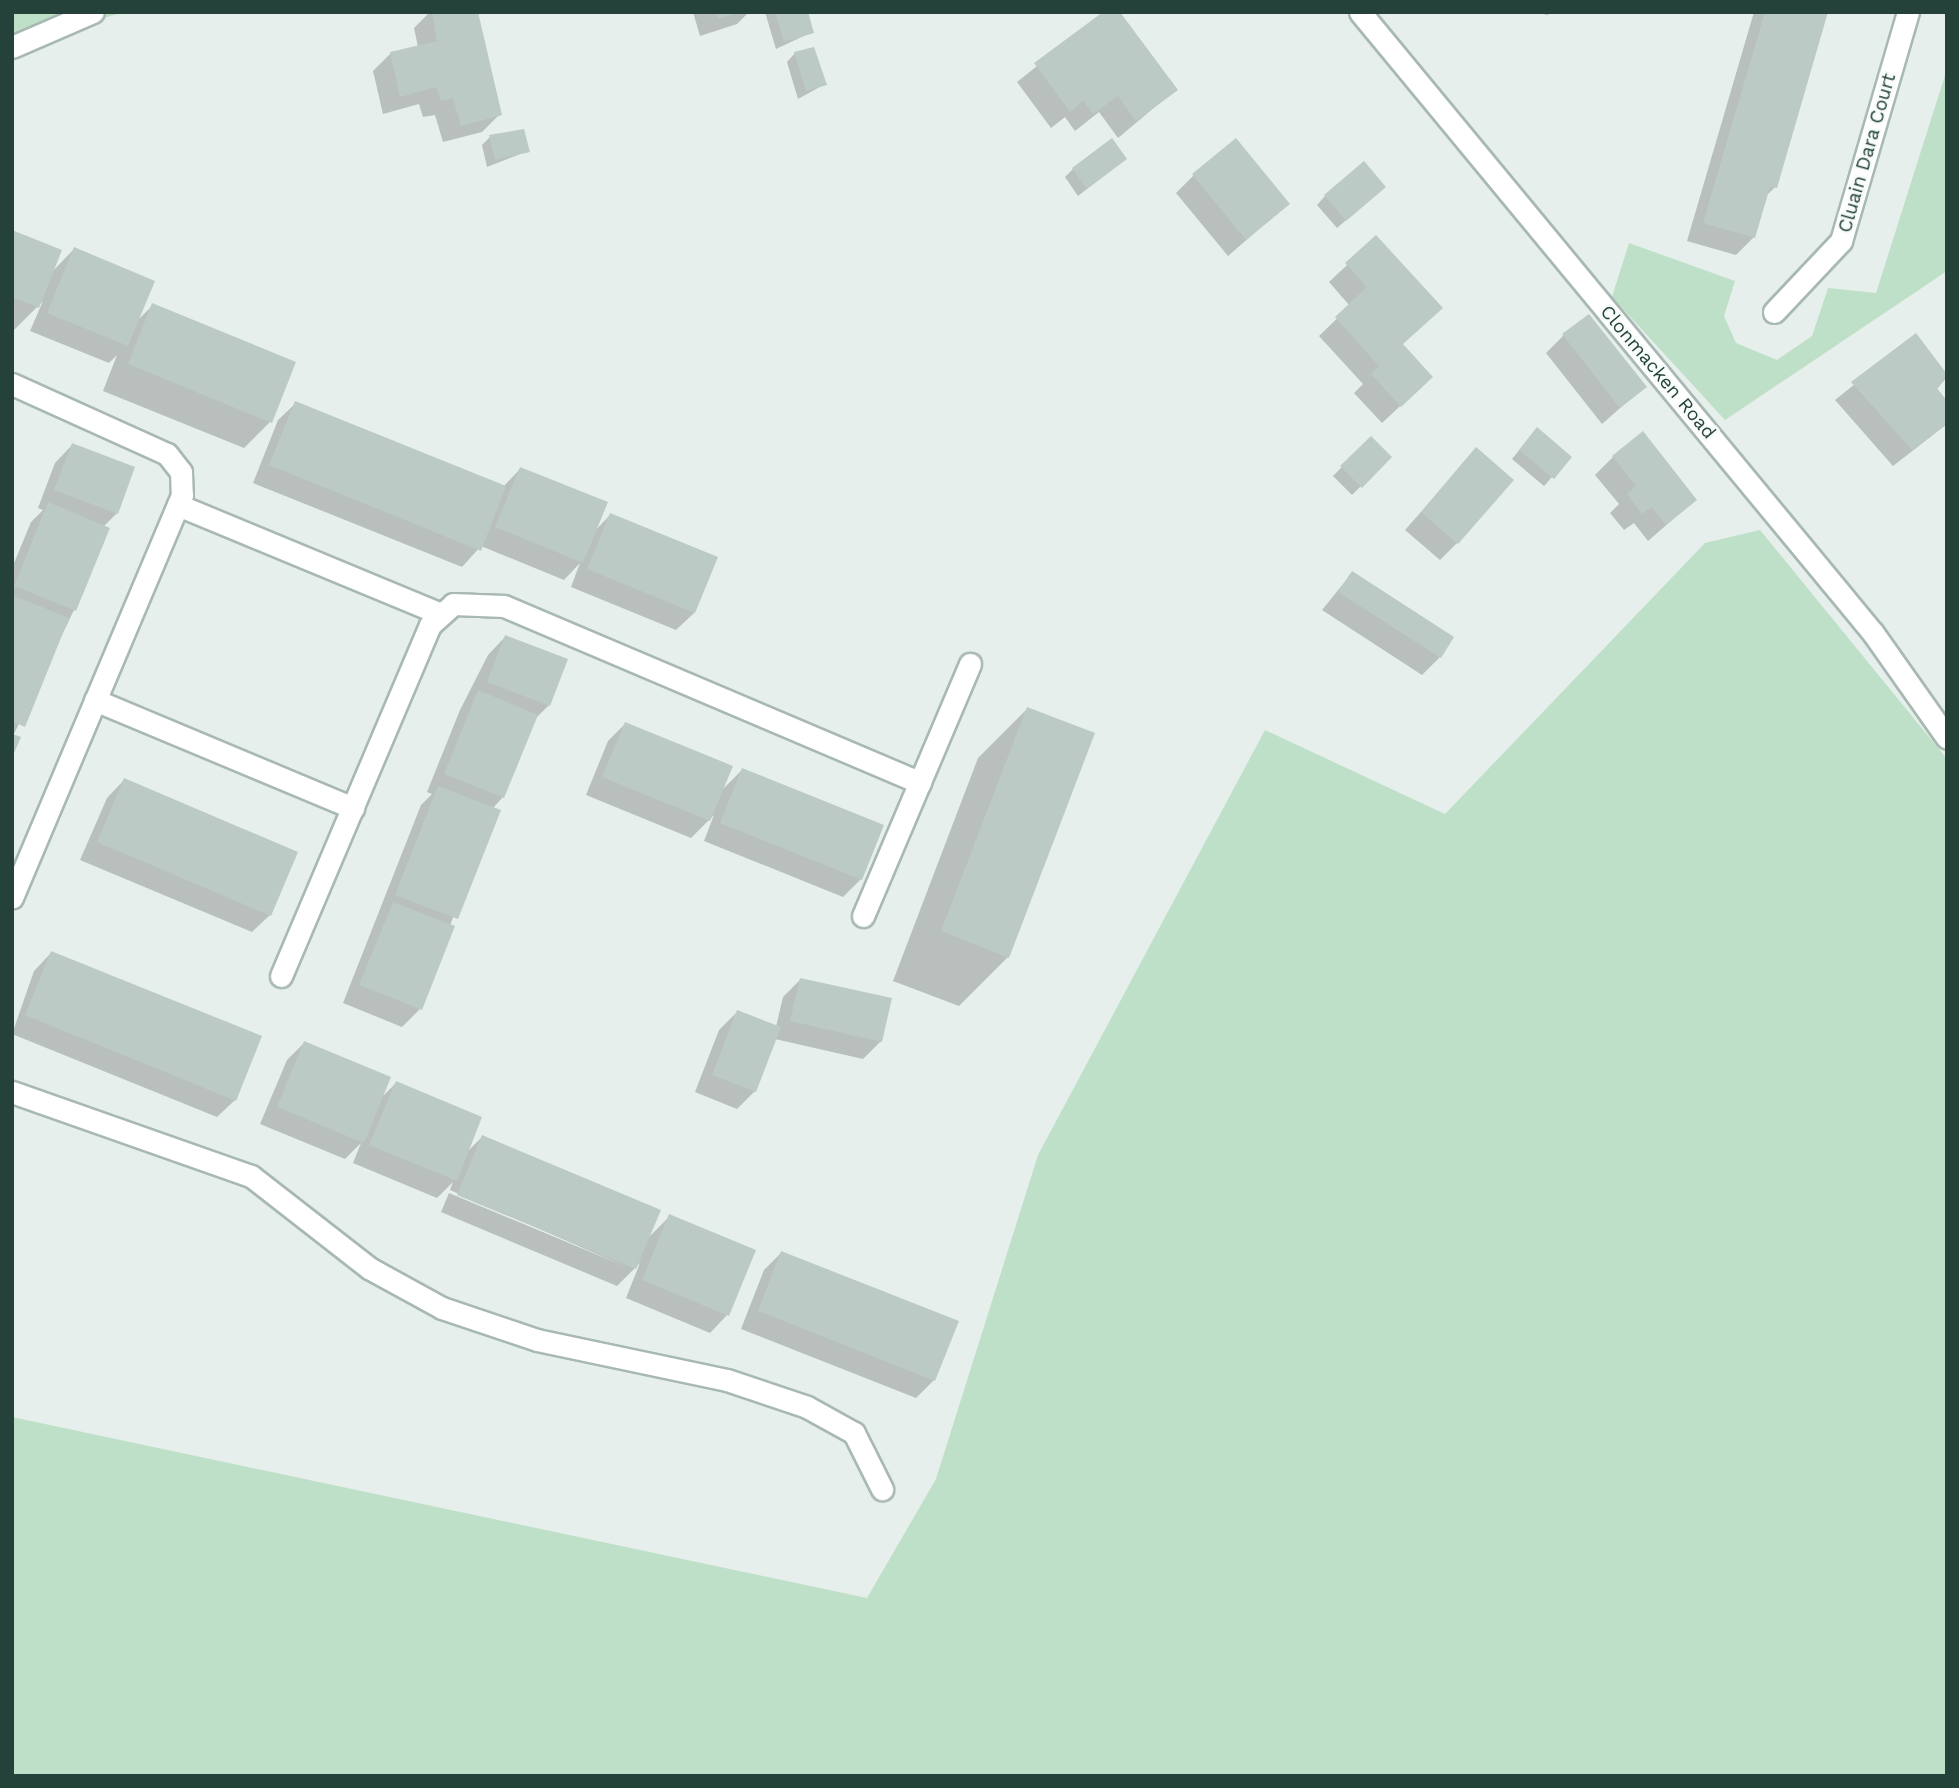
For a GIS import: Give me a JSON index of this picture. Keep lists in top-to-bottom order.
{
  "streets": {
    "street": ["Cluain Dara Court", "Clonmacken Road"]
  }
}
